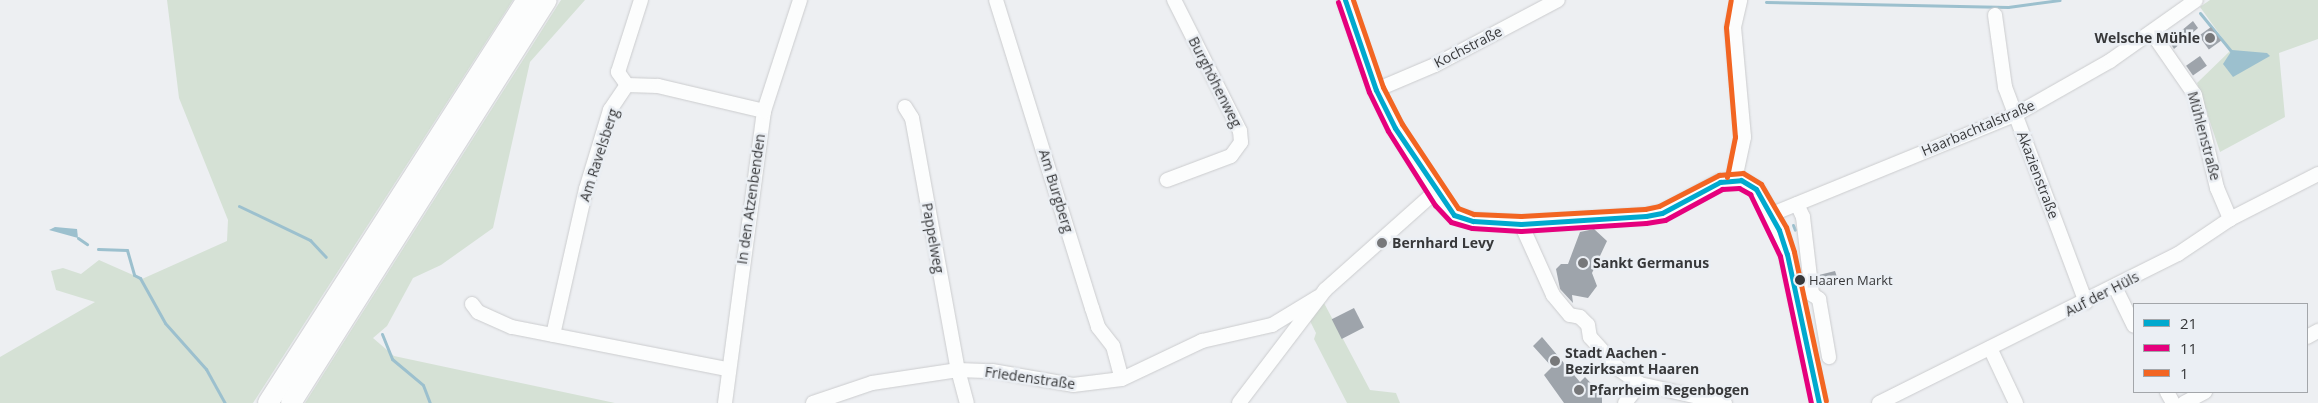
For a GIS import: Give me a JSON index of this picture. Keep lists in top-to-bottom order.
{
  "streets": {
    "street": [
      "Kochstraße",
      "Burghöhenweg",
      "Haarbachtalstraße",
      "Mühlenstraße",
      "Am Ravelsberg",
      "Akazienstraße",
      "Am Burgberg",
      "In den Atzenbenden",
      "Pappelweg",
      "Auf der Hüls",
      "Friedenstraße"
    ]
  },
  "crossings": [
    ["Haarbachtalstraße", "Mühlenstraße"],
    ["Haarbachtalstraße", "Akazienstraße"],
    ["Mühlenstraße", "Auf der Hüls"],
    ["Akazienstraße", "Auf der Hüls"],
    ["Am Burgberg", "Friedenstraße"],
    ["Pappelweg", "Friedenstraße"]
  ],
  "places": [
    "Welsche Mühle",
    "Bernhard Levy",
    "Sankt Germanus",
    "Haaren Markt",
    "Stadt Aachen - Bezirksamt Haaren",
    "Pfarrheim Regenbogen"
  ],
  "lines": ["transit line 21", "transit line 1", "transit line 11"],
  "legend": ["21", "11", "1"]
}
